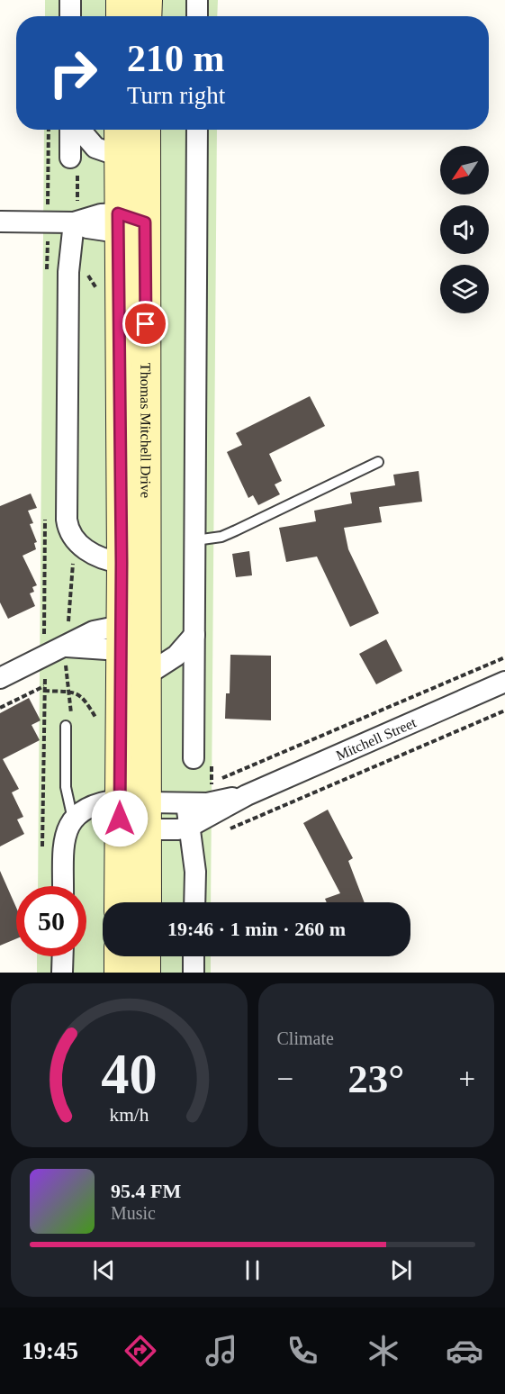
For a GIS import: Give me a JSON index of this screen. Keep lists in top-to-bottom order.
{
  "streets": {
    "main road": ["Thomas Mitchell Drive"],
    "street": ["Mitchell Street"]
  },
  "crossings": [
    ["Thomas Mitchell Drive", "Mitchell Street"]
  ],
  "north": "bottom left",
  "page": {
    "turn": ["210 m", "Turn right"],
    "limit": "50",
    "trip": "19:46 · 1 min · 260 m",
    "tile": "Climate",
    "heat": ["−", "23°", "+"],
    "song": ["95.4 FM", "Music"],
    "tabs": "19:45",
    "gauge": ["40", "km/h"]
  }
}
